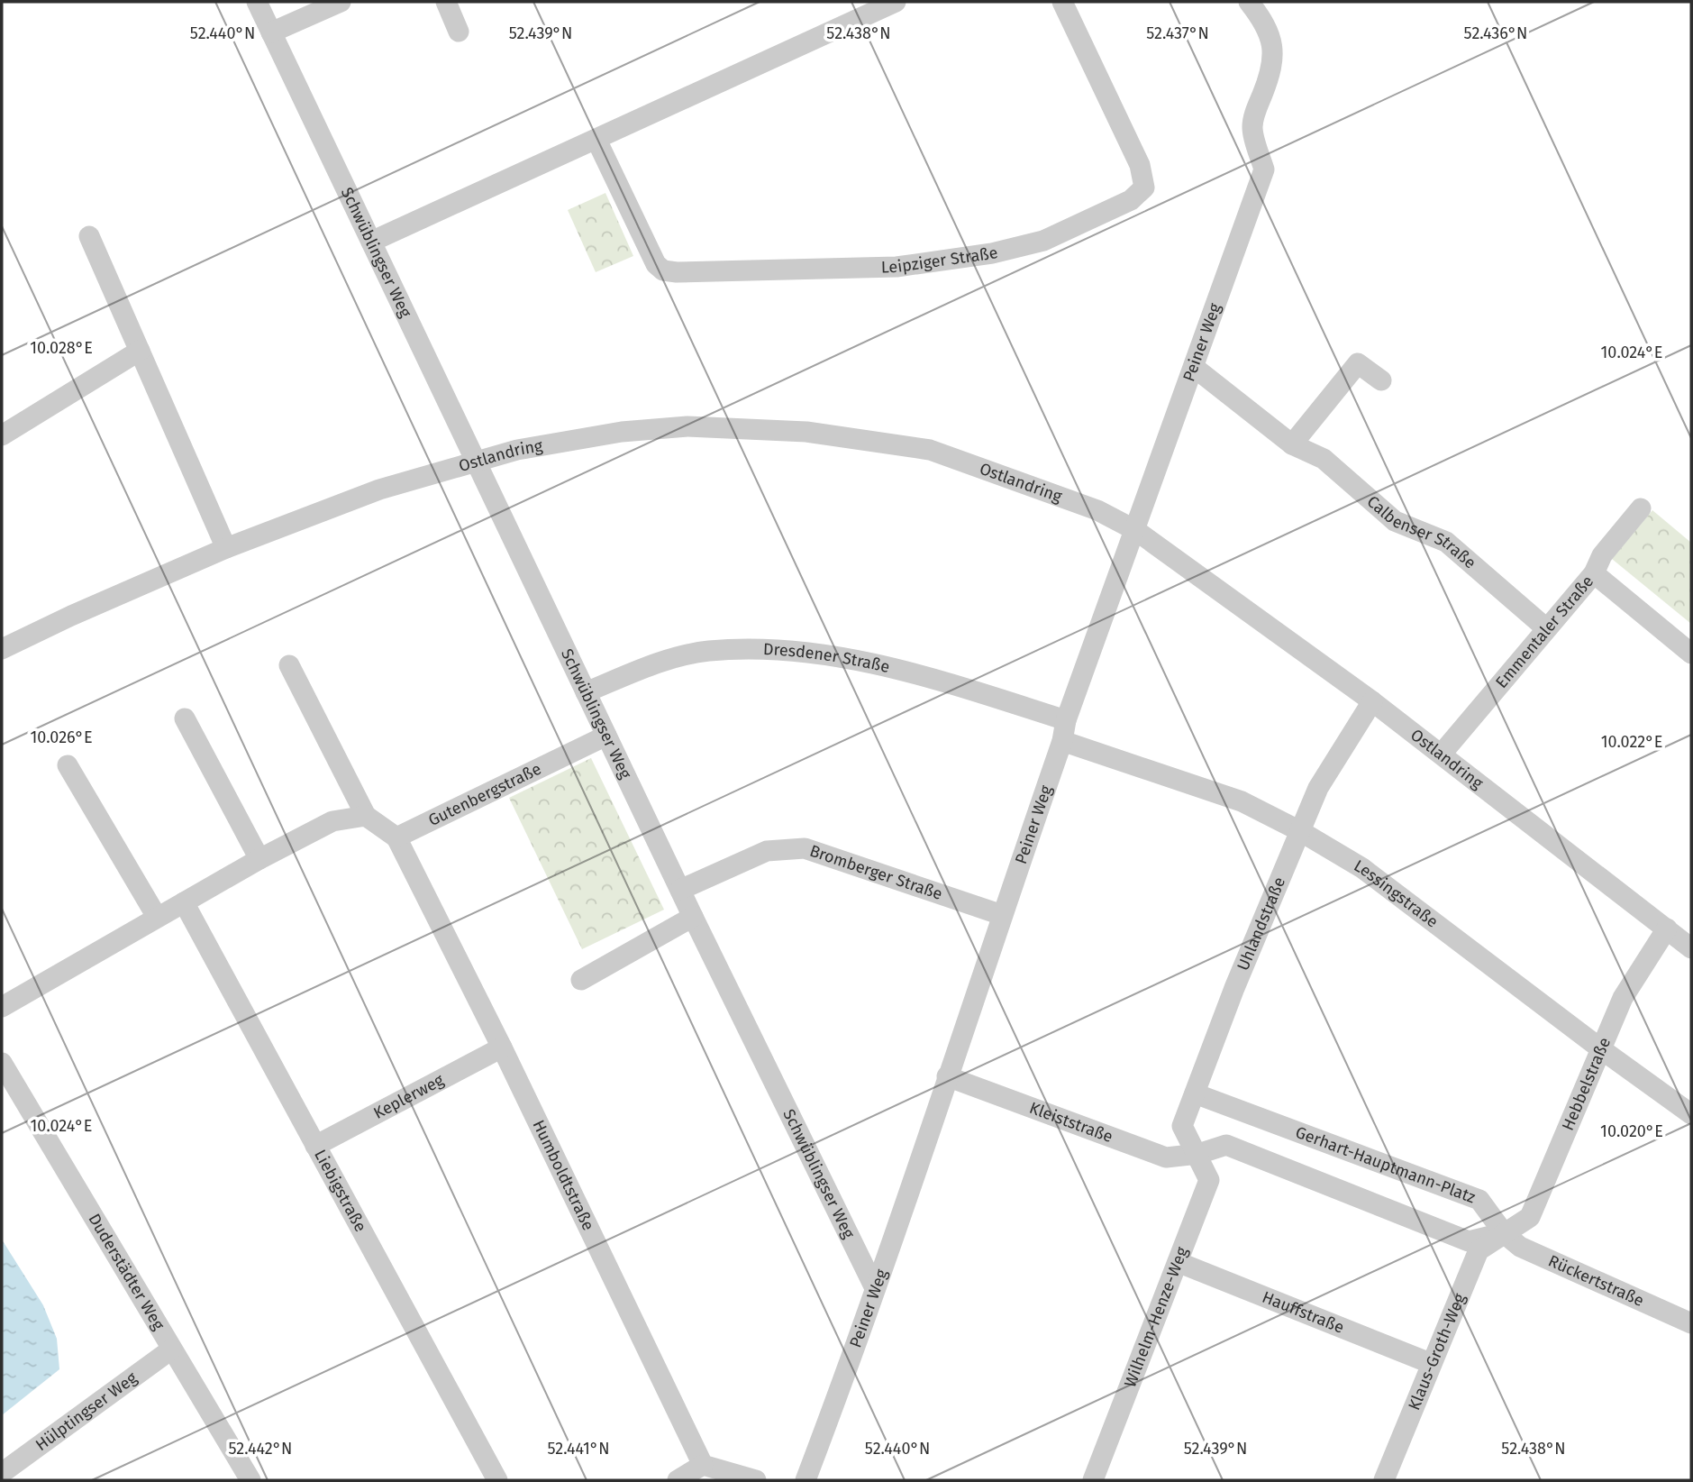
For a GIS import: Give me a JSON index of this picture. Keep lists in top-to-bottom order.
{
  "streets": {
    "street": [
      "Schwüblingser Weg",
      "Leipziger Straße",
      "Peiner Weg",
      "Ostlandring",
      "Calbenser Straße",
      "Emmentaler Straße",
      "Dresdener Straße",
      "Gutenbergstraße",
      "Bromberger Straße",
      "Lessingstraße",
      "Uhlandstraße",
      "Hebbelstraße",
      "Keplerweg",
      "Kleiststraße",
      "Gerhart-Hauptmann-Platz",
      "Humboldtstraße",
      "Liebigstraße",
      "Duderstädter Weg",
      "Rückertstraße",
      "Hauffstraße",
      "Wilhelm-Henze-Weg",
      "Klaus-Groth-Weg",
      "Hülptingser Weg"
    ]
  },
  "crossings": [
    ["Schwüblingser Weg", "Peiner Weg"],
    ["Schwüblingser Weg", "Ostlandring"],
    ["Schwüblingser Weg", "Dresdener Straße"],
    ["Schwüblingser Weg", "Gutenbergstraße"],
    ["Schwüblingser Weg", "Bromberger Straße"],
    ["Peiner Weg", "Ostlandring"],
    ["Peiner Weg", "Calbenser Straße"],
    ["Peiner Weg", "Dresdener Straße"],
    ["Peiner Weg", "Bromberger Straße"],
    ["Peiner Weg", "Lessingstraße"],
    ["Peiner Weg", "Kleiststraße"],
    ["Ostlandring", "Emmentaler Straße"],
    ["Ostlandring", "Uhlandstraße"],
    ["Ostlandring", "Hebbelstraße"],
    ["Calbenser Straße", "Emmentaler Straße"],
    ["Gutenbergstraße", "Humboldtstraße"],
    ["Lessingstraße", "Uhlandstraße"],
    ["Lessingstraße", "Hebbelstraße"],
    ["Uhlandstraße", "Kleiststraße"],
    ["Uhlandstraße", "Gerhart-Hauptmann-Platz"],
    ["Uhlandstraße", "Wilhelm-Henze-Weg"],
    ["Hebbelstraße", "Gerhart-Hauptmann-Platz"],
    ["Hebbelstraße", "Rückertstraße"],
    ["Hebbelstraße", "Klaus-Groth-Weg"],
    ["Keplerweg", "Humboldtstraße"],
    ["Keplerweg", "Liebigstraße"],
    ["Kleiststraße", "Wilhelm-Henze-Weg"],
    ["Gerhart-Hauptmann-Platz", "Rückertstraße"],
    ["Gerhart-Hauptmann-Platz", "Klaus-Groth-Weg"],
    ["Duderstädter Weg", "Hülptingser Weg"],
    ["Rückertstraße", "Klaus-Groth-Weg"],
    ["Hauffstraße", "Wilhelm-Henze-Weg"],
    ["Hauffstraße", "Klaus-Groth-Weg"]
  ],
  "coordinates": [
    "52.438°N",
    "52.437°N",
    "52.440°N",
    "52.439°N",
    "52.436°N",
    "10.028°E",
    "10.024°E",
    "10.026°E",
    "10.022°E",
    "10.020°E",
    "52.442°N",
    "52.441°N"
  ]
}
